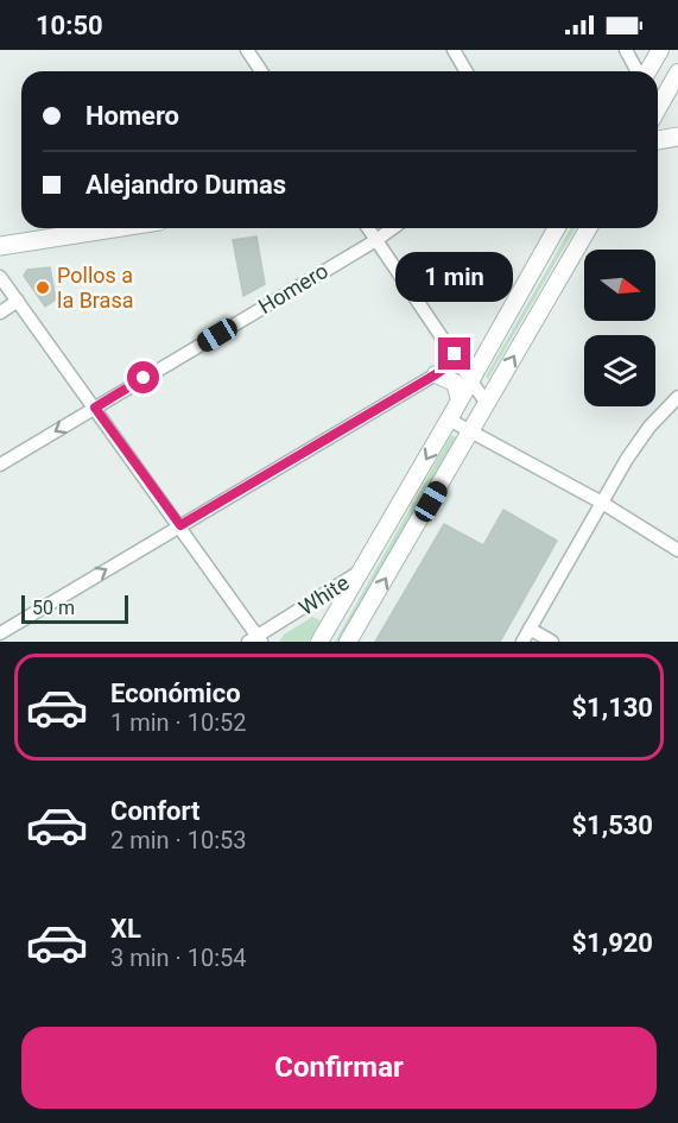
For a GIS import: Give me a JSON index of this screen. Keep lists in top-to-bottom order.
{
  "streets": {
    "street": ["Homero", "White"]
  },
  "places": ["Pollos a la Brasa"],
  "scale_bar": "50 m",
  "north": "right",
  "page": {
    "status": "10:50",
    "banner": ["Homero", "Alejandro Dumas"],
    "bubble": "1 min",
    "scale": "50 m",
    "list": [
      {
        "name": "Económico",
        "note": "1 min · 10:52",
        "value": "$1,130"
      },
      {
        "name": "Confort",
        "note": "2 min · 10:53",
        "value": "$1,530"
      },
      {
        "name": "XL",
        "note": "3 min · 10:54",
        "value": "$1,920"
      }
    ],
    "buttons": "Confirmar"
  }
}
